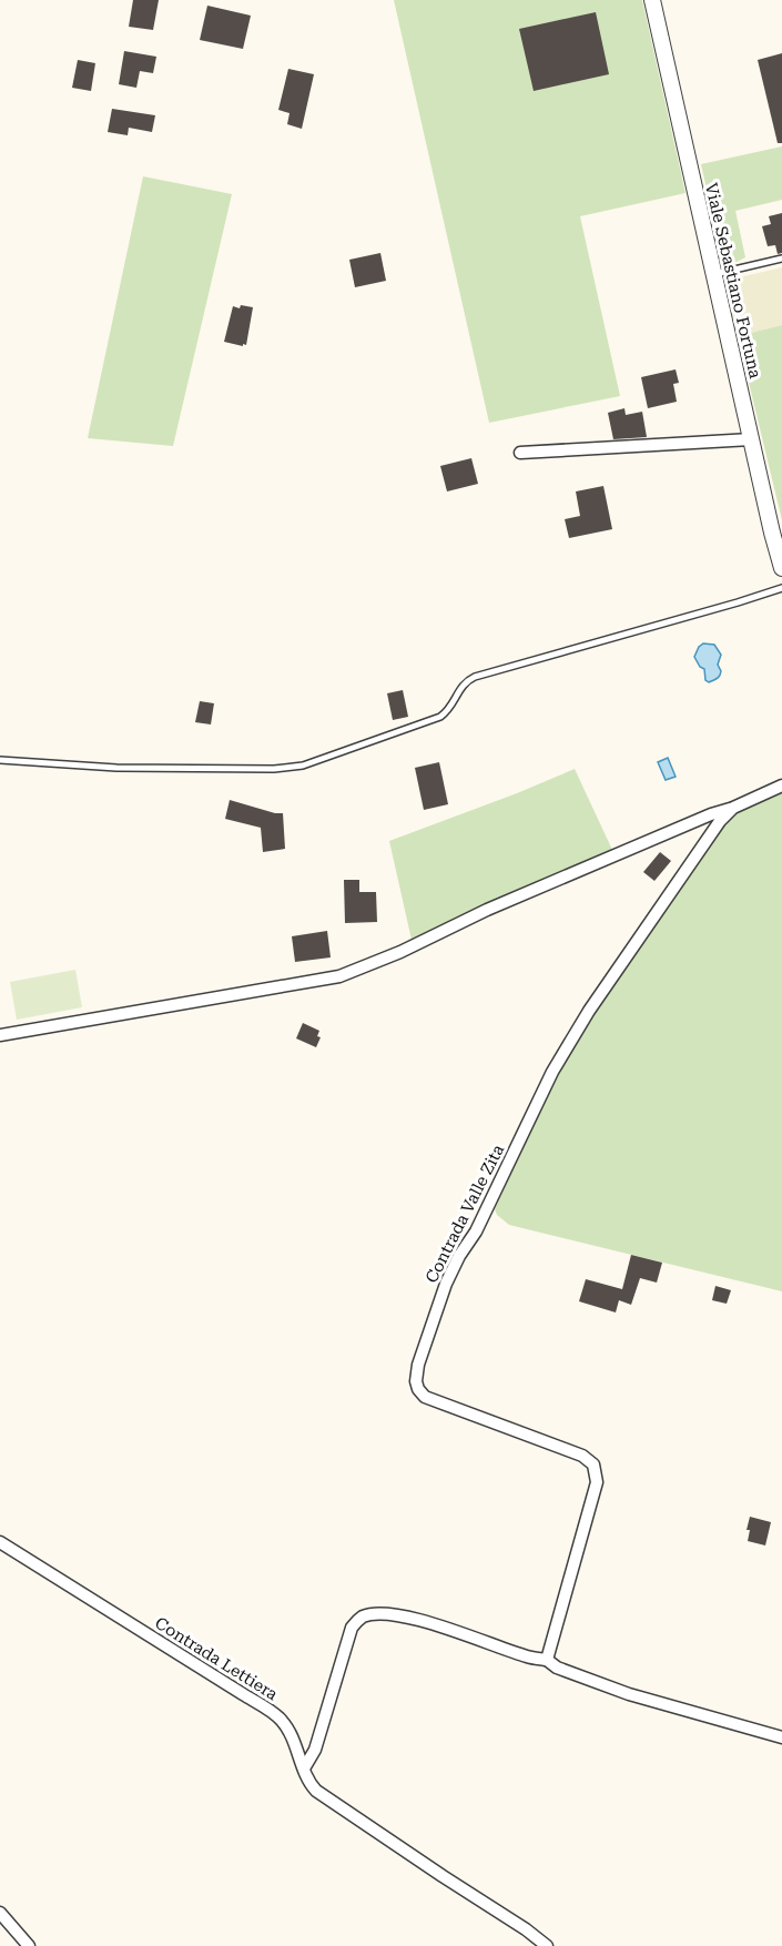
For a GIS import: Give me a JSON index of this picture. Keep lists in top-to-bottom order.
{
  "streets": {
    "street": ["Viale Sebastiano Fortuna", "Contrada Valle Zita", "Contrada Lettiera"]
  }
}
